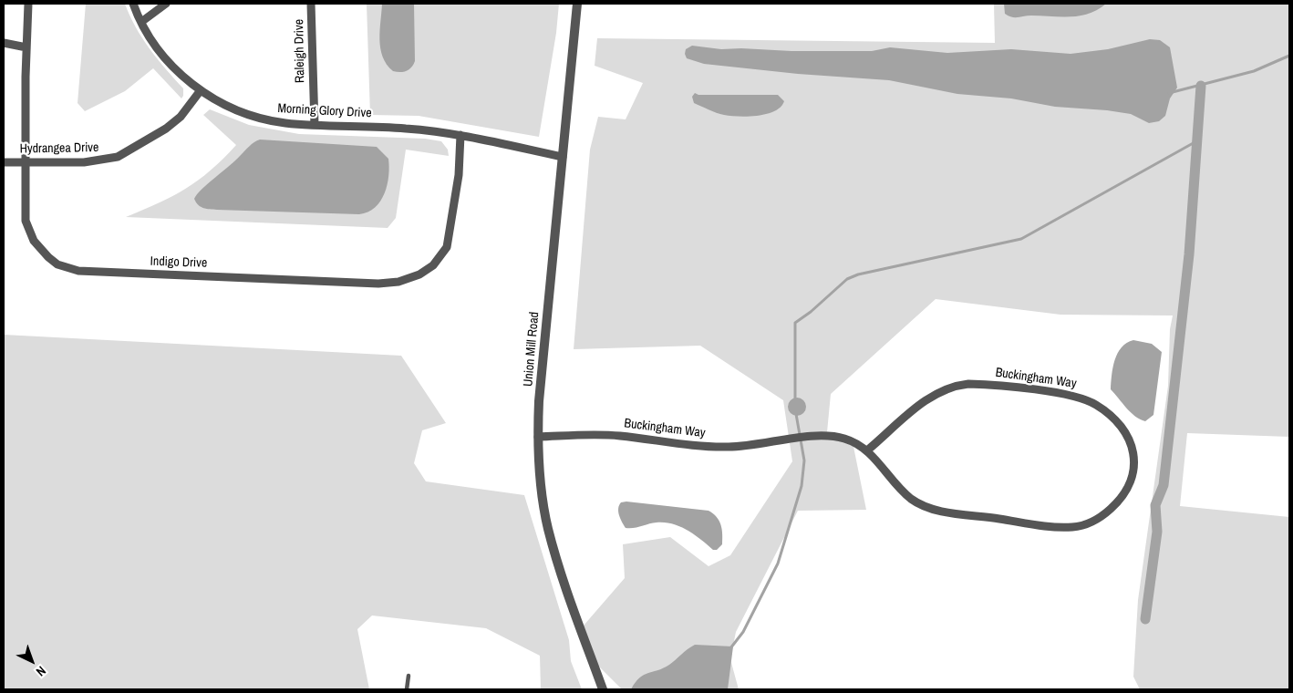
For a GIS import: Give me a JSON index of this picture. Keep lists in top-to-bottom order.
{
  "streets": {
    "street": [
      "Raleigh Drive",
      "Morning Glory Drive",
      "Hydrangea Drive",
      "Indigo Drive",
      "Union Mill Road",
      "Buckingham Way"
    ]
  },
  "crossings": [
    ["Raleigh Drive", "Morning Glory Drive"],
    ["Morning Glory Drive", "Hydrangea Drive"],
    ["Morning Glory Drive", "Indigo Drive"],
    ["Morning Glory Drive", "Union Mill Road"],
    ["Hydrangea Drive", "Indigo Drive"],
    ["Union Mill Road", "Buckingham Way"]
  ],
  "north": "bottom right"
}
